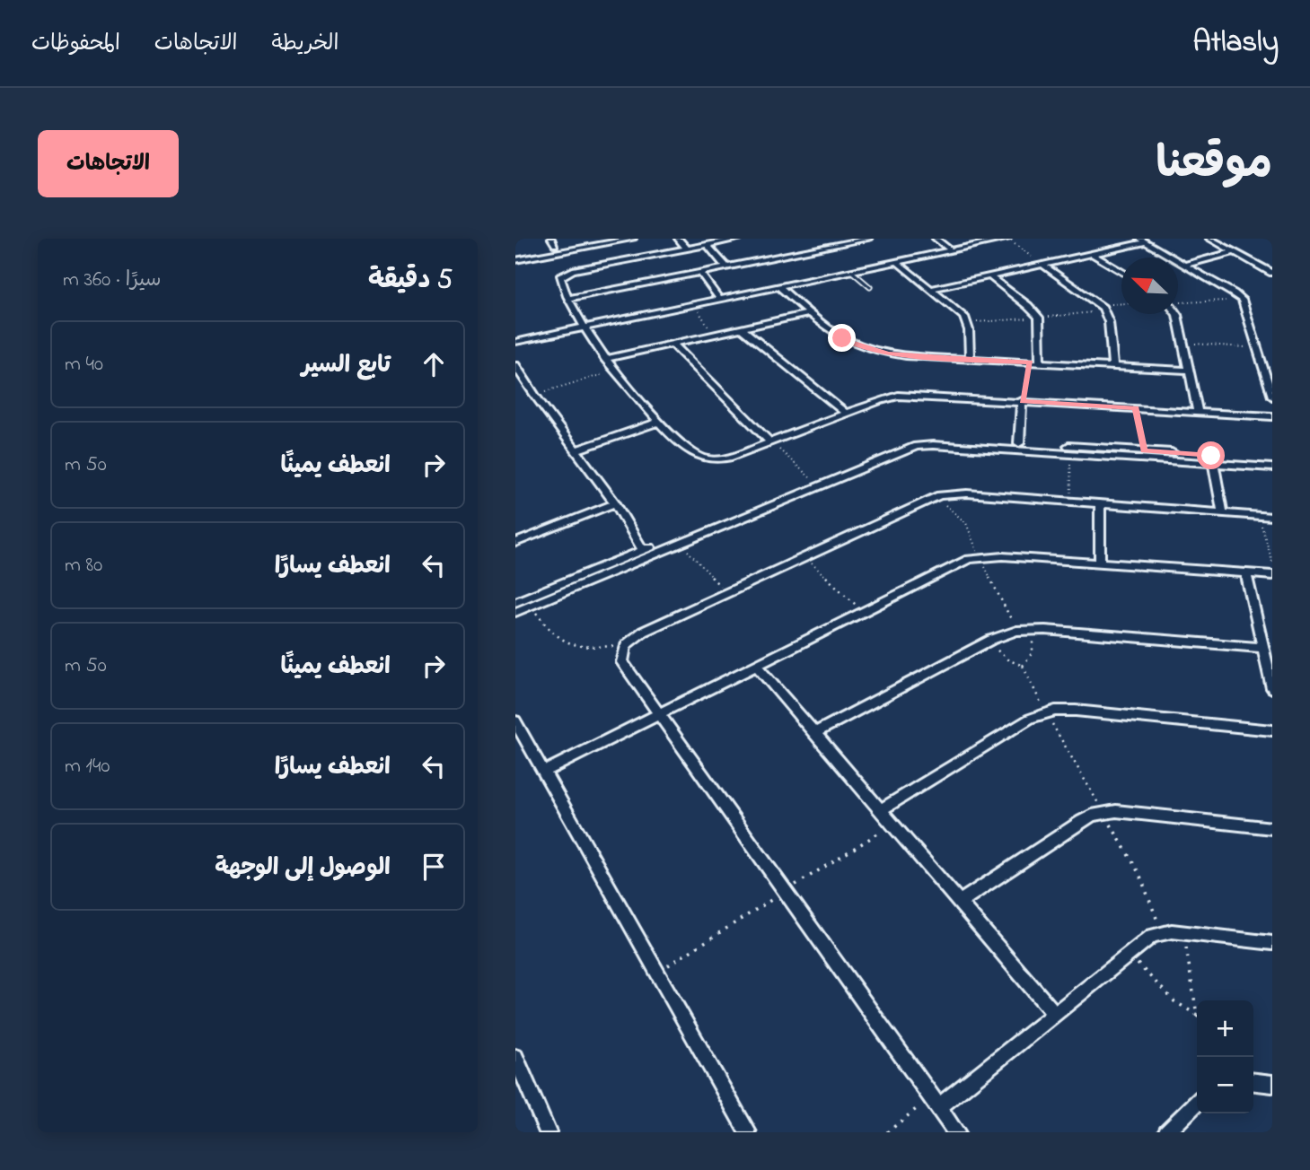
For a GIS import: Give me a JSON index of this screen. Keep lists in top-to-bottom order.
{
  "north": "top left",
  "page": {
    "header": "Atlasly",
    "nav": ["الخريطة", "الاتجاهات", "المحفوظات"],
    "title": "موقعنا",
    "buttons": "الاتجاهات",
    "heading": ["5 دقيقة", "سيرًا · 360 m"],
    "list": [
      ["تابع السير", "40 m"],
      ["انعطف يمينًا", "50 m"],
      ["انعطف يسارًا", "80 m"],
      ["انعطف يمينًا", "50 m"],
      ["انعطف يسارًا", "140 m"],
      "الوصول إلى الوجهة"
    ],
    "map_buttons": ["+", "−"]
  }
}
